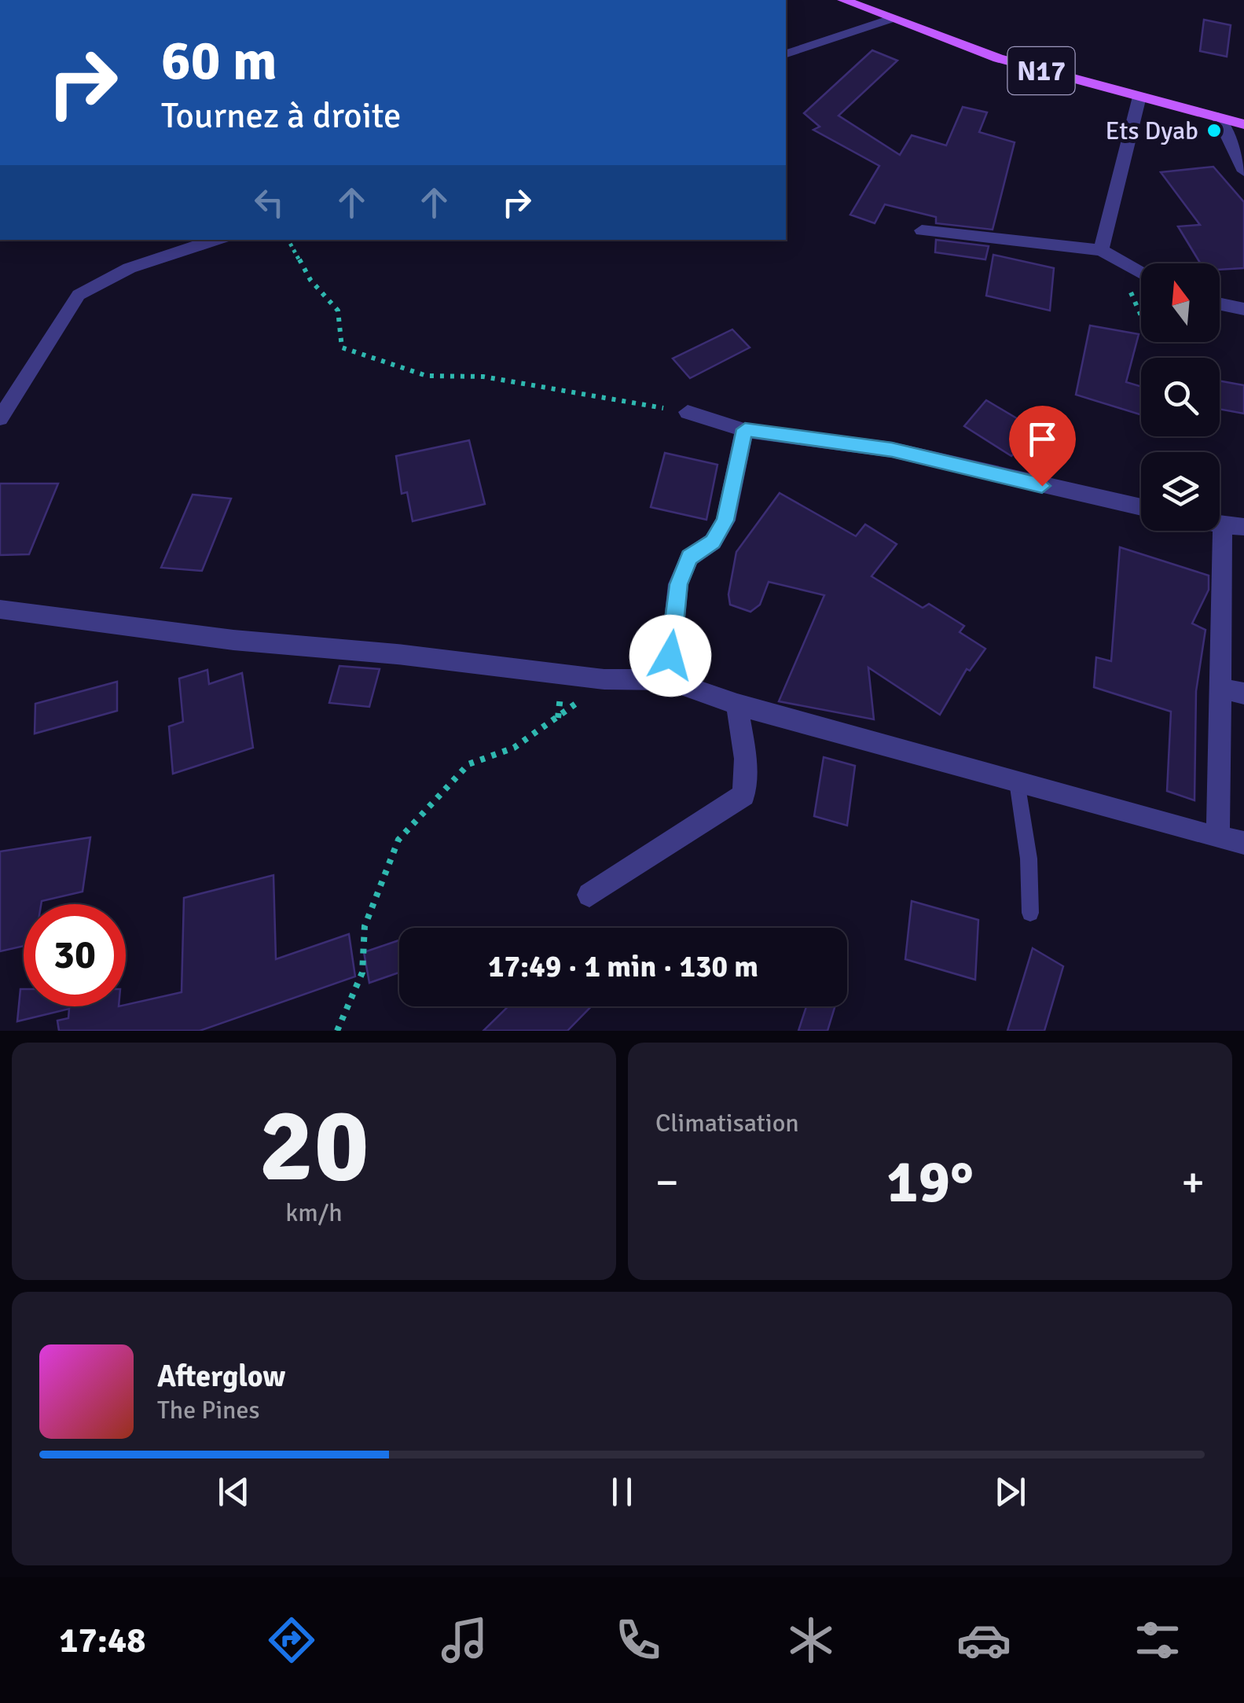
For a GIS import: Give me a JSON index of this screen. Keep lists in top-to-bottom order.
{
  "streets": {
    "main road": ["N17"]
  },
  "places": ["Ets Dyab"],
  "north": "top",
  "page": {
    "turn": ["60 m", "Tournez à droite"],
    "limit": "30",
    "trip": "17:49 · 1 min · 130 m",
    "tile": [
      ["20", "km/h"],
      "Climatisation"
    ],
    "heat": ["−", "19°", "+"],
    "song": ["Afterglow", "The Pines"],
    "tabs": "17:48"
  }
}
